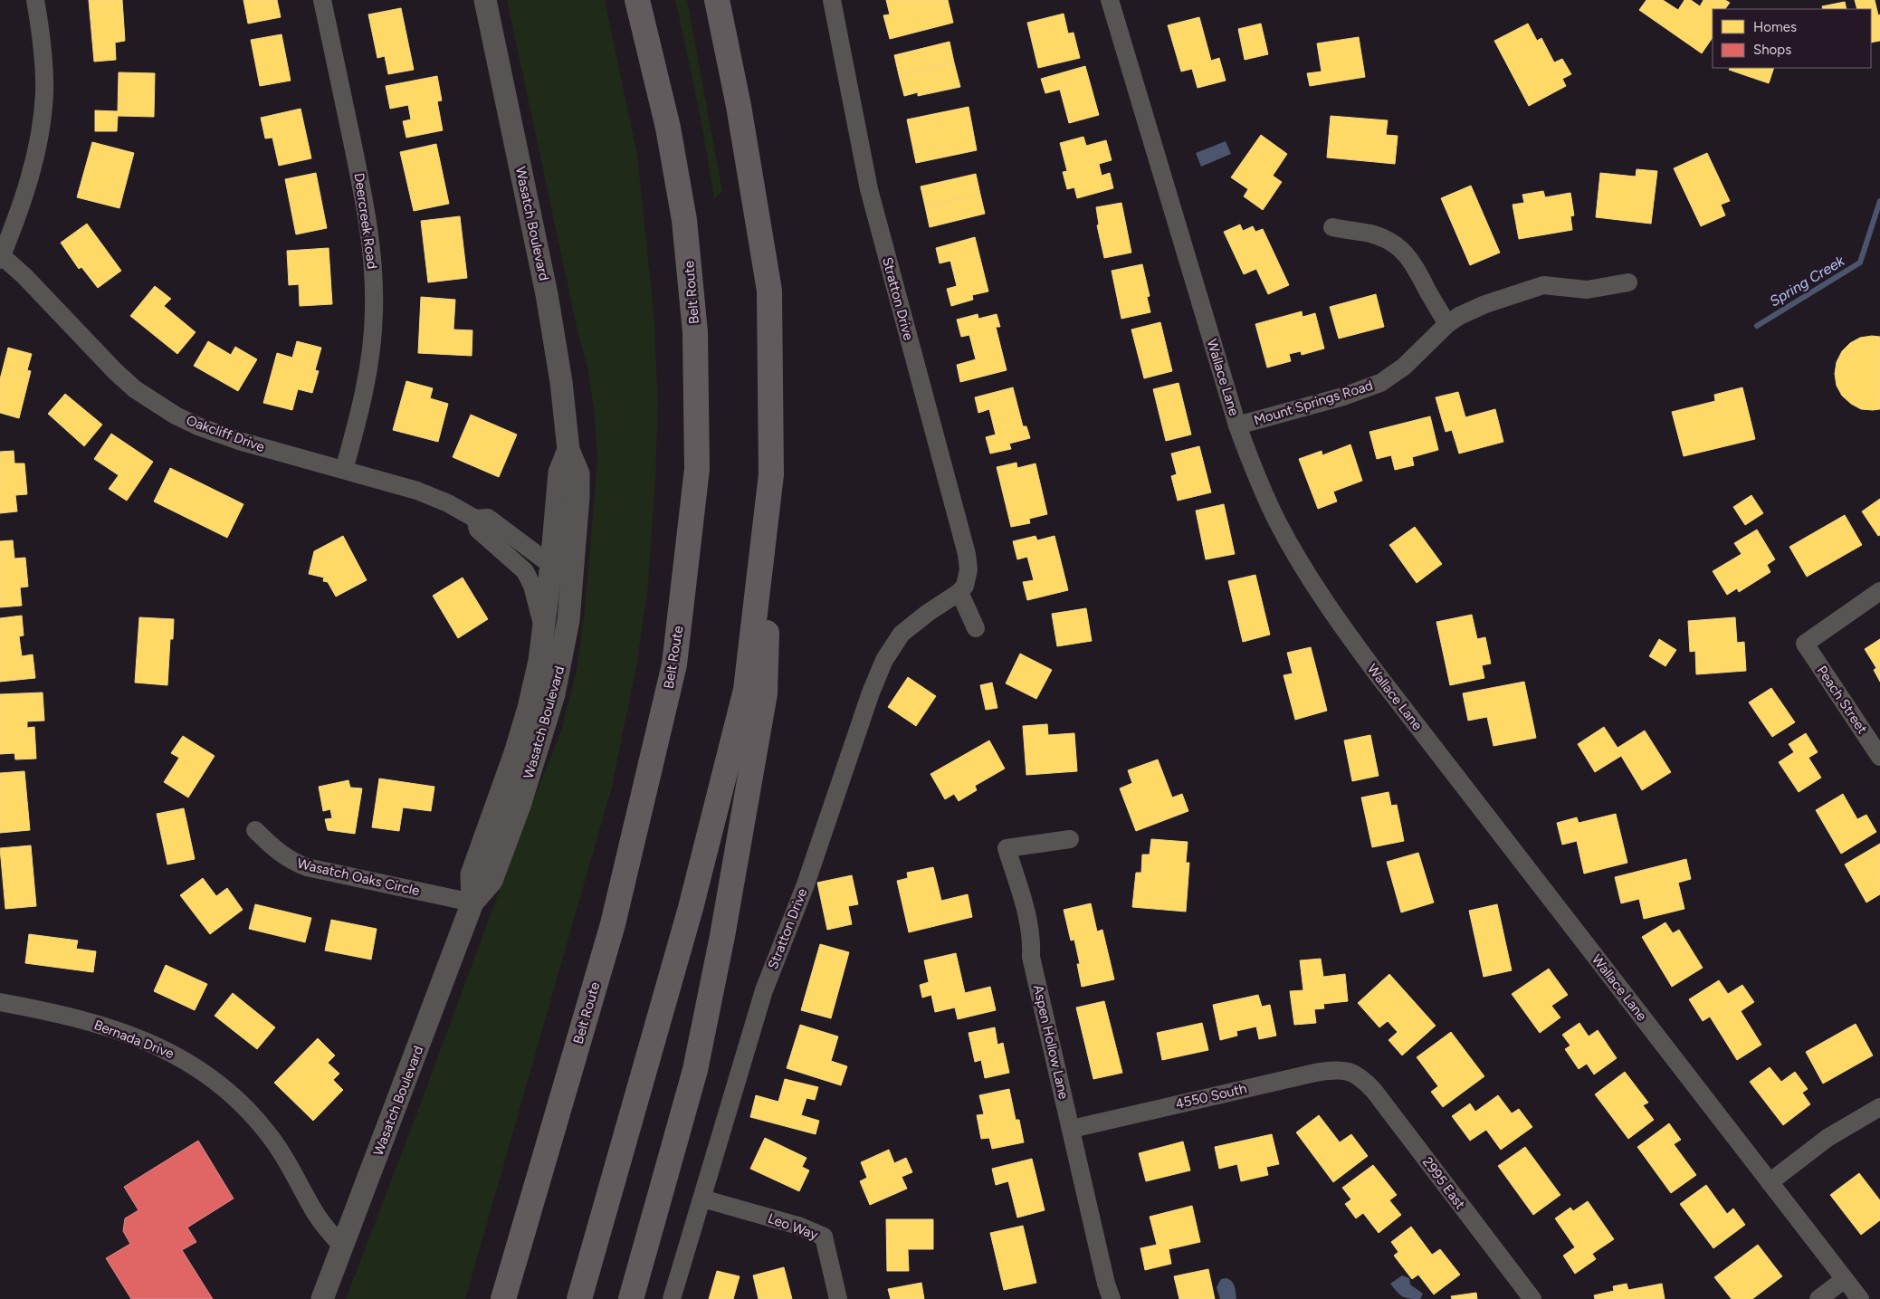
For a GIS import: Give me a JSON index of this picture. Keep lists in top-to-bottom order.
{
  "streets": {
    "highway": ["Belt Route"],
    "street": [
      "Deercreek Road",
      "Wasatch Boulevard",
      "Stratton Drive",
      "Wallace Lane",
      "Mount Springs Road",
      "Oakcliff Drive",
      "Peach Street",
      "Wasatch Oaks Circle",
      "Bernada Drive",
      "Aspen Hollow Lane",
      "4550 South",
      "2995 East",
      "Leo Way"
    ]
  },
  "crossings": [
    ["Deercreek Road", "Oakcliff Drive"],
    ["Wasatch Boulevard", "Oakcliff Drive"],
    ["Wasatch Boulevard", "Wasatch Oaks Circle"],
    ["Wasatch Boulevard", "Bernada Drive"],
    ["Stratton Drive", "Leo Way"],
    ["Wallace Lane", "Mount Springs Road"],
    ["Aspen Hollow Lane", "4550 South"],
    ["4550 South", "2995 East"]
  ],
  "water": ["Spring Creek"],
  "legend": ["Homes", "Shops"]
}
